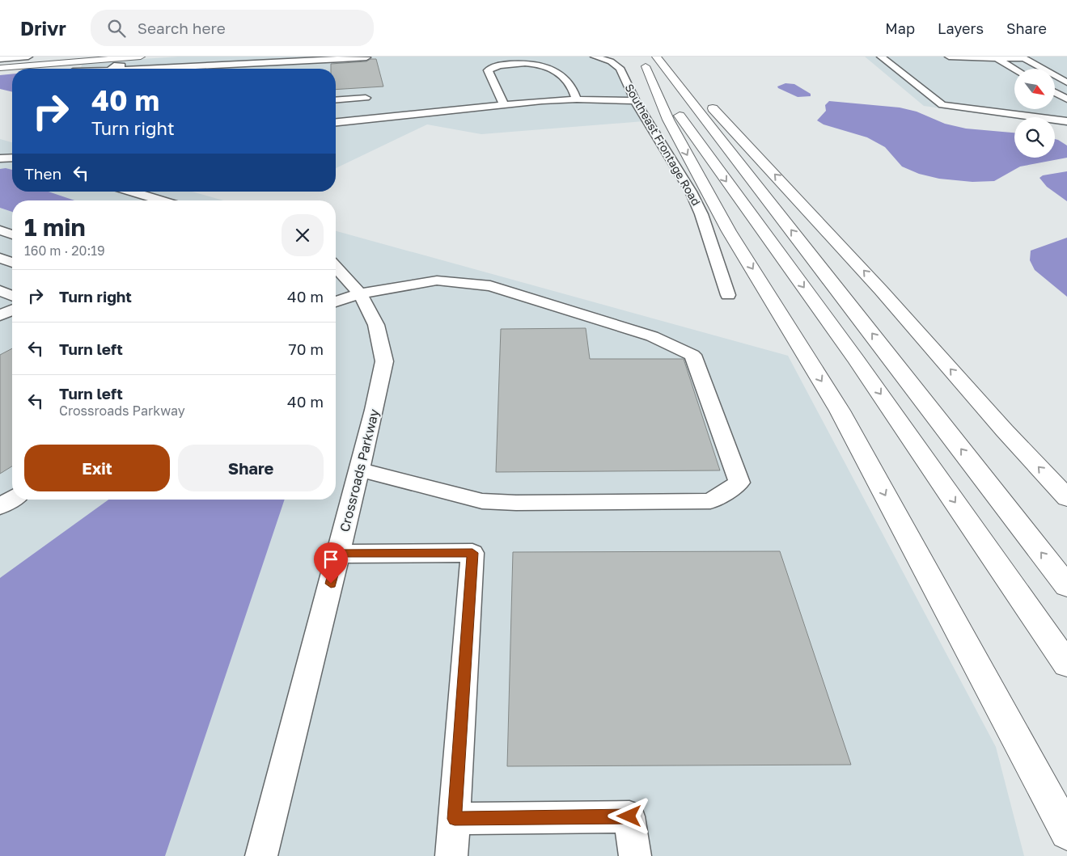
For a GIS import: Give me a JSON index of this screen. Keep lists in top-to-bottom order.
{
  "streets": {
    "street": ["Southeast Frontage Road", "Crossroads Parkway"]
  },
  "north": "bottom right",
  "page": {
    "header": "Drivr",
    "search": "Search here",
    "nav": ["Map", "Layers", "Share"],
    "turn": ["40 m", "Turn right"],
    "then": "Then",
    "heading": ["1 min", "160 m · 20:19"],
    "list": [
      {
        "name": "Turn right",
        "value": "40 m"
      },
      {
        "name": "Turn left",
        "value": "70 m"
      },
      {
        "name": "Turn left",
        "note": "Crossroads Parkway",
        "value": "40 m"
      }
    ],
    "buttons": ["Exit", "Share"]
  }
}
